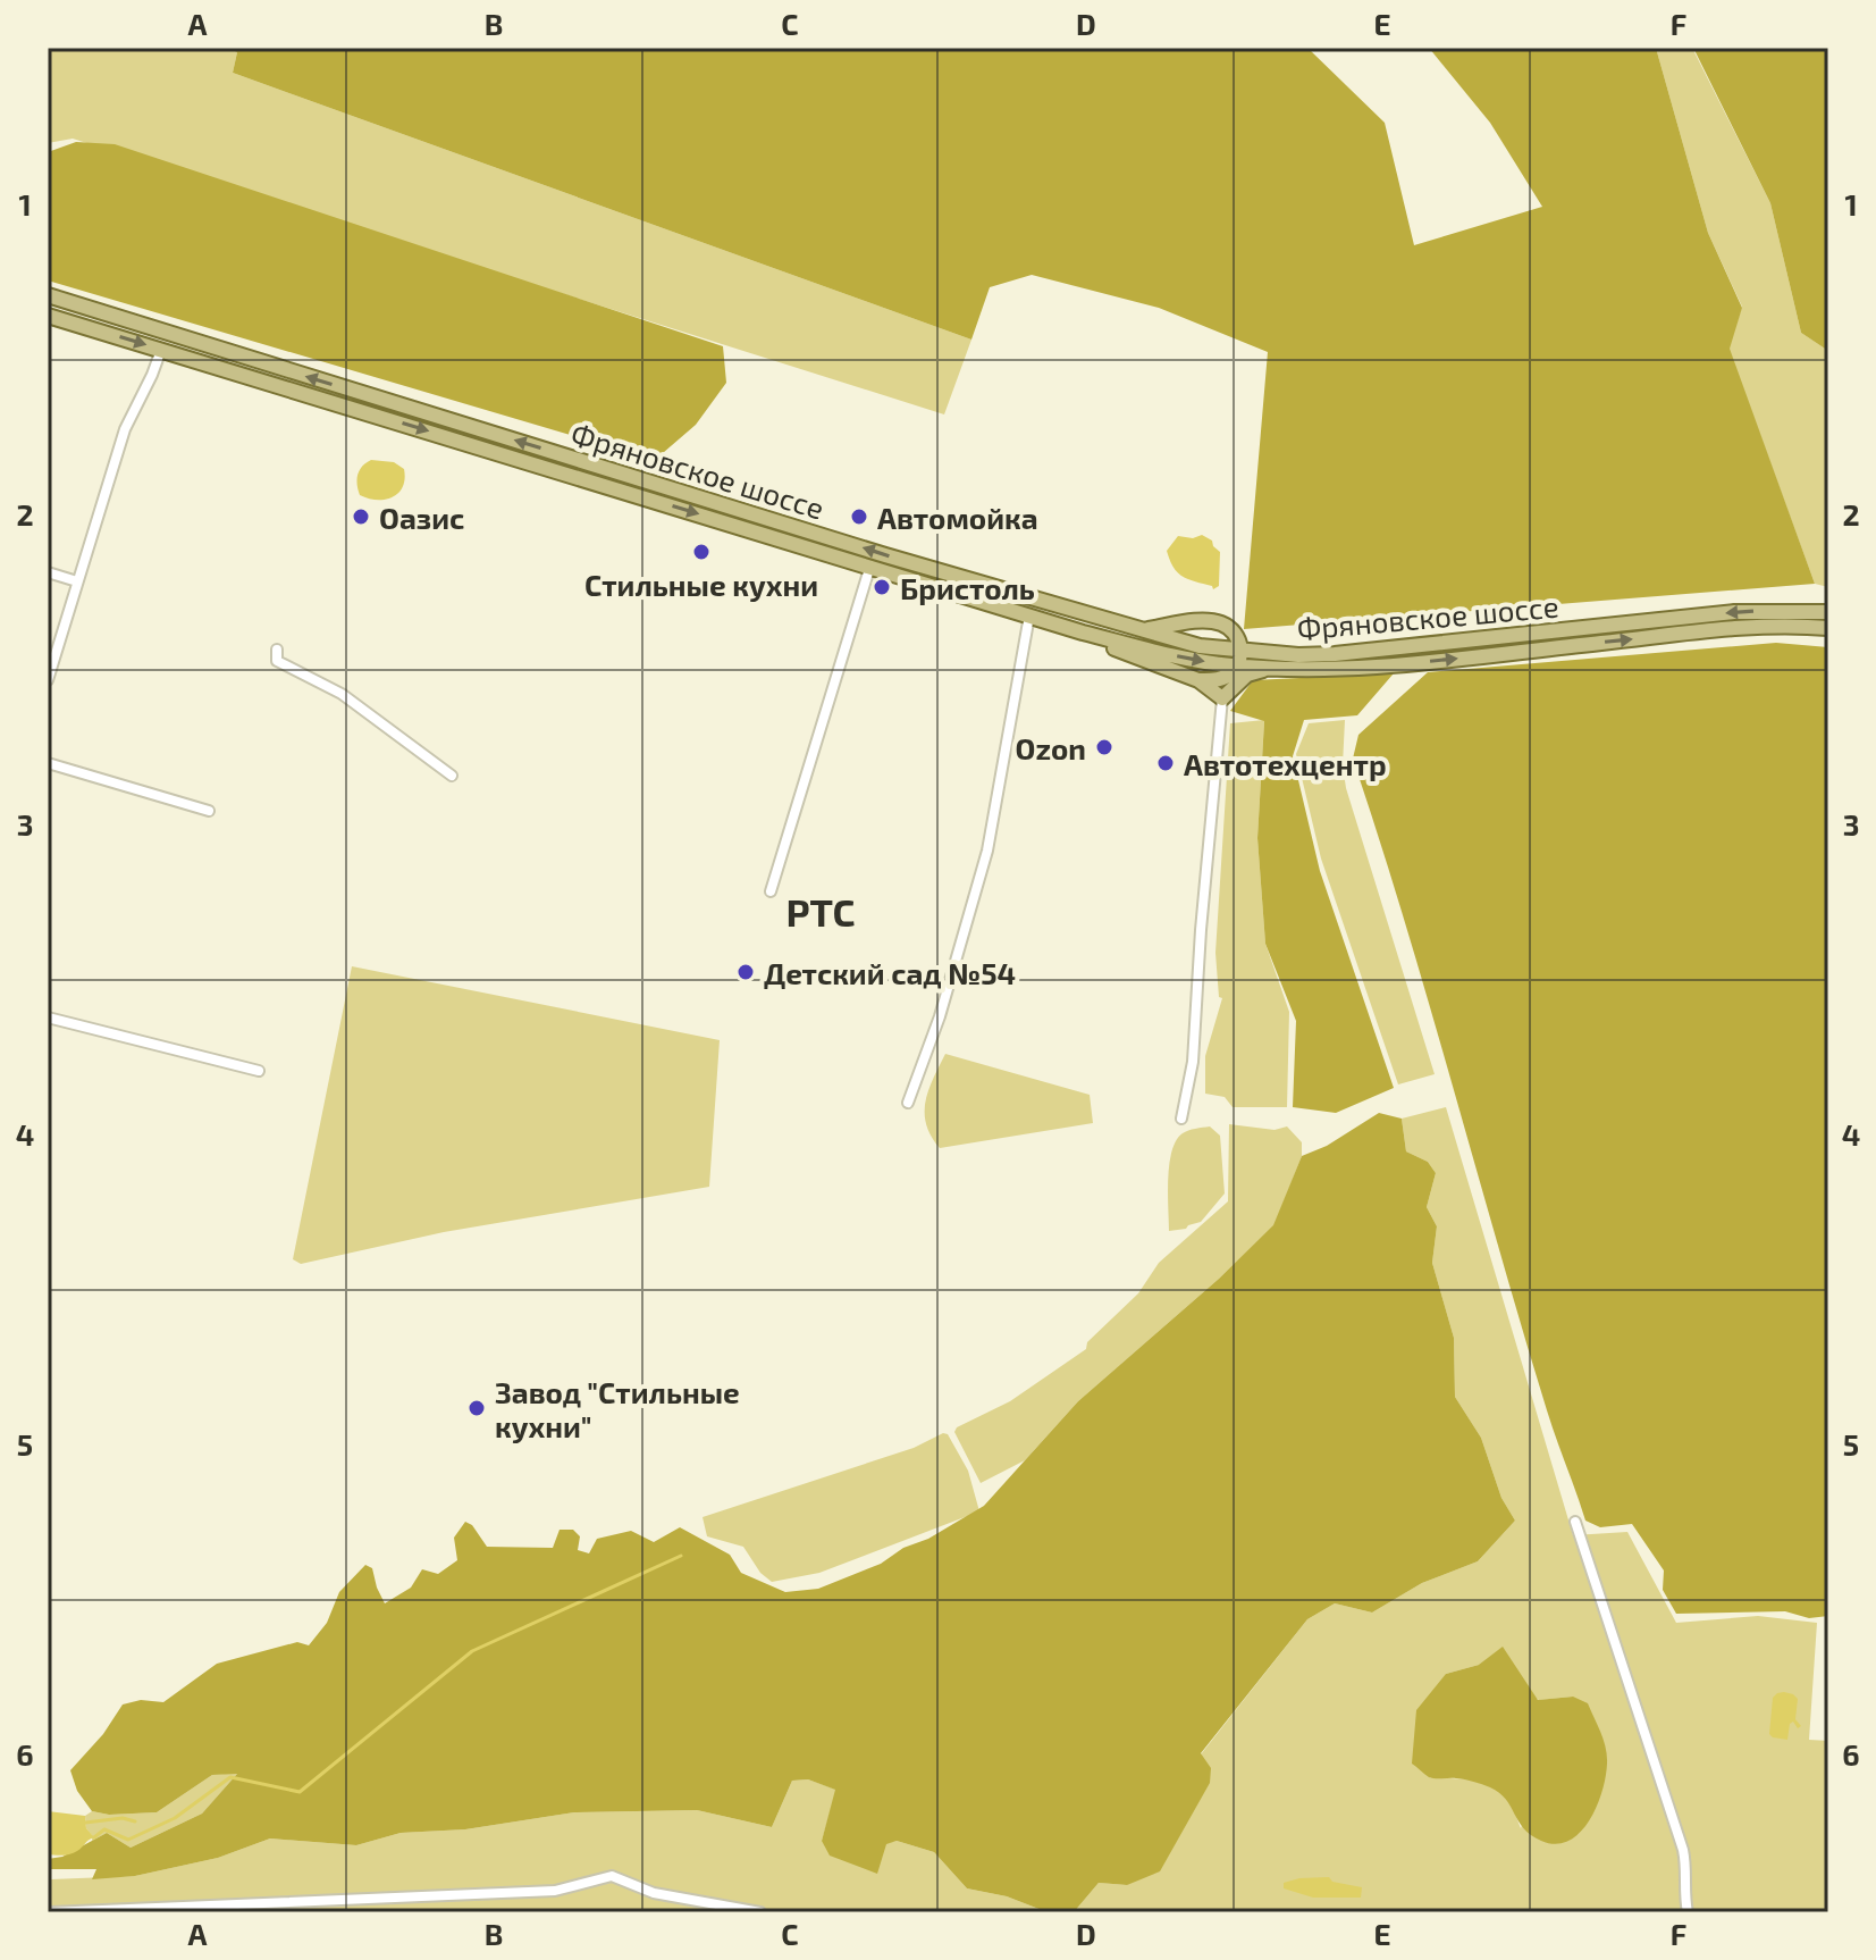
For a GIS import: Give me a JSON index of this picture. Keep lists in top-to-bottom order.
{
  "streets": {
    "main road": ["Фряновское шоссе"]
  },
  "districts": ["РТС"],
  "places": [
    "Оазис",
    "Автомойка",
    "Стильные кухни",
    "Бристоль",
    "Ozon",
    "Автотехцентр",
    "Детский сад №54",
    "Завод \"Стильные кухни\""
  ],
  "grid": {
    "columns": [
      "A",
      "B",
      "C",
      "D",
      "E",
      "F"
    ],
    "rows": [
      "1",
      "2",
      "3",
      "4",
      "5",
      "6"
    ]
  }
}
